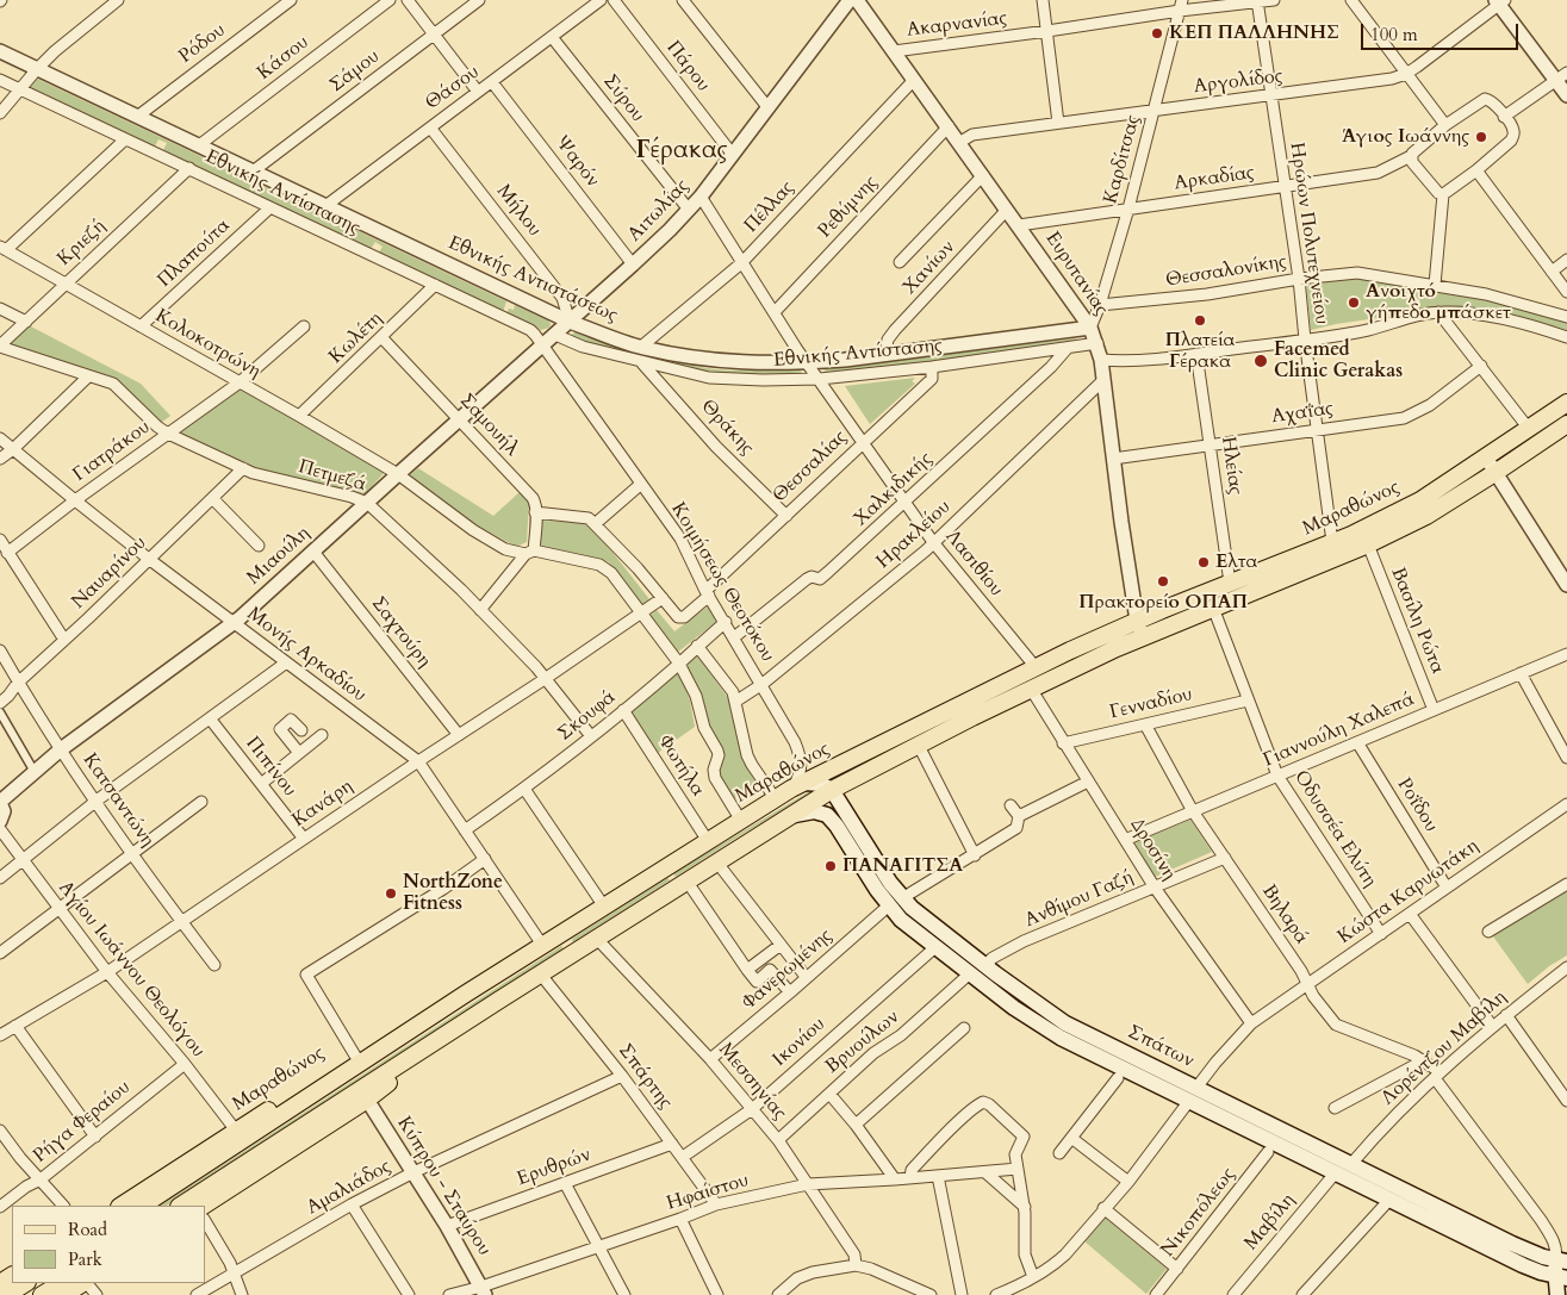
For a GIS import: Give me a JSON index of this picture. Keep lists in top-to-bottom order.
{
  "streets": {
    "main road": ["Μαραθώνος", "Σπάτων"],
    "street": [
      "Ακαρνανίας",
      "Ρόδου",
      "Κάσου",
      "Πάρου",
      "Σάμου",
      "Αργολίδος",
      "Θάσου",
      "Σύρου",
      "Καρδίτσας",
      "Ψαρόν",
      "Αρκαδίας",
      "Εθνικής Αντίστασης",
      "Πέλλας",
      "Ρεθύμνης",
      "Μήλου",
      "Αιτωλίας",
      "Ηρώων Πολυτεχνείου",
      "Κριεζή",
      "Πλαπούτα",
      "Χανίων",
      "Θεσσαλονίκης",
      "Ευρυτανίας",
      "Εθνικής Αντιστάσεως",
      "Κωλέτη",
      "Κολοκοτρώνη",
      "Αχαΐας",
      "Σαμουήλ",
      "Θράκης",
      "Γιατράκου",
      "Ηλείας",
      "Θεσσαλίας",
      "Πετμεζά",
      "Χαλκιδικής",
      "Ηρακλείου",
      "Μιαούλη",
      "Λασιθίου",
      "Ναυαρίνου",
      "Κοιμήσεως Θεοτόκου",
      "Βασίλη Ρώτα",
      "Σαχτούρη",
      "Μονής Αρκαδίου",
      "Γενναδίου",
      "Σκουφά",
      "Γιαννούλη Χαλεπά",
      "Φωτήλα",
      "Πιπίνου",
      "Κατσαντώνη",
      "Κανάρη",
      "Ροΐδου",
      "Οδυσσέα Ελύτη",
      "Δροσίνη",
      "Κώστα Καρυωτάκη",
      "Ανθίμου Γαζή",
      "Βηλαρά",
      "Αγίου Ιωάννου Θεολόγου",
      "Φανερωμένης",
      "Ικονίου",
      "Βρυούλων",
      "Λορέντζου Μαβίλη",
      "Σπάρτης",
      "Μεσσηνίας",
      "Ρήγα Φεραίου",
      "Ερυθρών",
      "Κύπρου - Σταύρου",
      "Αμαλιάδος",
      "Ηφαίστου",
      "Νικοπόλεως",
      "Μαβίλη"
    ]
  },
  "crossings": [
    ["Ακαρνανίας", "Καρδίτσας"],
    ["Ακαρνανίας", "Ηρώων Πολυτεχνείου"],
    ["Ακαρνανίας", "Ευρυτανίας"],
    ["Ρόδου", "Εθνικής Αντιστάσεως"],
    ["Κάσου", "Εθνικής Αντιστάσεως"],
    ["Πάρου", "Αιτωλίας"],
    ["Σάμου", "Εθνικής Αντιστάσεως"],
    ["Αργολίδος", "Καρδίτσας"],
    ["Αργολίδος", "Ηρώων Πολυτεχνείου"],
    ["Αργολίδος", "Ευρυτανίας"],
    ["Θάσου", "Σύρου"],
    ["Θάσου", "Ψαρόν"],
    ["Θάσου", "Μήλου"],
    ["Θάσου", "Εθνικής Αντιστάσεως"],
    ["Σύρου", "Αιτωλίας"],
    ["Καρδίτσας", "Αρκαδίας"],
    ["Καρδίτσας", "Θεσσαλονίκης"],
    ["Καρδίτσας", "Ευρυτανίας"],
    ["Καρδίτσας", "Εθνικής Αντιστάσεως"],
    ["Ψαρόν", "Αιτωλίας"],
    ["Αρκαδίας", "Ηρώων Πολυτεχνείου"],
    ["Αρκαδίας", "Ευρυτανίας"],
    ["Εθνικής Αντίστασης", "Κριεζή"],
    ["Εθνικής Αντίστασης", "Πλαπούτα"],
    ["Εθνικής Αντίστασης", "Ευρυτανίας"],
    ["Εθνικής Αντίστασης", "Κωλέτη"],
    ["Εθνικής Αντίστασης", "Θράκης"],
    ["Εθνικής Αντίστασης", "Θεσσαλίας"],
    ["Εθνικής Αντίστασης", "Χαλκιδικής"],
    ["Εθνικής Αντίστασης", "Μιαούλη"],
    ["Εθνικής Αντίστασης", "Λασιθίου"],
    ["Εθνικής Αντίστασης", "Κοιμήσεως Θεοτόκου"],
    ["Πέλλας", "Ευρυτανίας"],
    ["Πέλλας", "Εθνικής Αντιστάσεως"],
    ["Πέλλας", "Λασιθίου"],
    ["Ρεθύμνης", "Ευρυτανίας"],
    ["Ρεθύμνης", "Λασιθίου"],
    ["Μήλου", "Αιτωλίας"],
    ["Μήλου", "Εθνικής Αντιστάσεως"],
    ["Μήλου", "Μιαούλη"],
    ["Αιτωλίας", "Εθνικής Αντιστάσεως"],
    ["Αιτωλίας", "Μιαούλη"],
    ["Αιτωλίας", "Λασιθίου"],
    ["Ηρώων Πολυτεχνείου", "Θεσσαλονίκης"],
    ["Ηρώων Πολυτεχνείου", "Αχαΐας"],
    ["Ηρώων Πολυτεχνείου", "Μαραθώνος"],
    ["Κριεζή", "Κολοκοτρώνη"],
    ["Κριεζή", "Πετμεζά"],
    ["Πλαπούτα", "Κολοκοτρώνη"],
    ["Χανίων", "Ευρυτανίας"],
    ["Χανίων", "Εθνικής Αντιστάσεως"],
    ["Ευρυτανίας", "Εθνικής Αντιστάσεως"],
    ["Ευρυτανίας", "Αχαΐας"],
    ["Ευρυτανίας", "Μαραθώνος"],
    ["Ευρυτανίας", "Ηρακλείου"],
    ["Εθνικής Αντιστάσεως", "Μιαούλη"],
    ["Εθνικής Αντιστάσεως", "Λασιθίου"],
    ["Κωλέτη", "Κολοκοτρώνη"],
    ["Κωλέτη", "Σαμουήλ"],
    ["Κολοκοτρώνη", "Σαμουήλ"],
    ["Κολοκοτρώνη", "Γιατράκου"],
    ["Κολοκοτρώνη", "Μαραθώνος"],
    ["Κολοκοτρώνη", "Μιαούλη"],
    ["Κολοκοτρώνη", "Σκουφά"],
    ["Κολοκοτρώνη", "Κανάρη"],
    ["Αχαΐας", "Ηλείας"],
    ["Σαμουήλ", "Μιαούλη"],
    ["Θράκης", "Θεσσαλίας"],
    ["Γιατράκου", "Πετμεζά"],
    ["Γιατράκου", "Μονής Αρκαδίου"],
    ["Ηλείας", "Μαραθώνος"],
    ["Θεσσαλίας", "Λασιθίου"],
    ["Θεσσαλίας", "Κοιμήσεως Θεοτόκου"],
    ["Θεσσαλίας", "Κανάρη"],
    ["Πετμεζά", "Μιαούλη"],
    ["Πετμεζά", "Ναυαρίνου"],
    ["Πετμεζά", "Σκουφά"],
    ["Πετμεζά", "Κανάρη"],
    ["Χαλκιδικής", "Λασιθίου"],
    ["Χαλκιδικής", "Κοιμήσεως Θεοτόκου"],
    ["Μαραθώνος", "Λασιθίου"],
    ["Μαραθώνος", "Κοιμήσεως Θεοτόκου"],
    ["Μαραθώνος", "Βασίλη Ρώτα"],
    ["Μαραθώνος", "Μονής Αρκαδίου"],
    ["Μαραθώνος", "Φωτήλα"],
    ["Μαραθώνος", "Οδυσσέα Ελύτη"],
    ["Μαραθώνος", "Δροσίνη"],
    ["Μαραθώνος", "Αγίου Ιωάννου Θεολόγου"],
    ["Μαραθώνος", "Σπάτων"],
    ["Μαραθώνος", "Σπάρτης"],
    ["Μαραθώνος", "Μεσσηνίας"],
    ["Μαραθώνος", "Κύπρου - Σταύρου"],
    ["Ηρακλείου", "Λασιθίου"],
    ["Ηρακλείου", "Κοιμήσεως Θεοτόκου"],
    ["Μιαούλη", "Κοιμήσεως Θεοτόκου"],
    ["Μιαούλη", "Σαχτούρη"],
    ["Μιαούλη", "Μονής Αρκαδίου"],
    ["Μιαούλη", "Κατσαντώνη"],
    ["Ναυαρίνου", "Μονής Αρκαδίου"],
    ["Ναυαρίνου", "Κατσαντώνη"],
    ["Κοιμήσεως Θεοτόκου", "Σκουφά"],
    ["Βασίλη Ρώτα", "Γιαννούλη Χαλεπά"],
    ["Σαχτούρη", "Κανάρη"],
    ["Μονής Αρκαδίου", "Σκουφά"],
    ["Μονής Αρκαδίου", "Κανάρη"],
    ["Γενναδίου", "Οδυσσέα Ελύτη"],
    ["Γενναδίου", "Δροσίνη"],
    ["Γενναδίου", "Βηλαρά"],
    ["Σκουφά", "Φωτήλα"],
    ["Γιαννούλη Χαλεπά", "Ροΐδου"],
    ["Γιαννούλη Χαλεπά", "Οδυσσέα Ελύτη"],
    ["Γιαννούλη Χαλεπά", "Δροσίνη"],
    ["Γιαννούλη Χαλεπά", "Βηλαρά"],
    ["Πιπίνου", "Κανάρη"],
    ["Κατσαντώνη", "Κανάρη"],
    ["Κανάρη", "Αγίου Ιωάννου Θεολόγου"],
    ["Ροΐδου", "Κώστα Καρυωτάκη"],
    ["Οδυσσέα Ελύτη", "Κώστα Καρυωτάκη"],
    ["Δροσίνη", "Κώστα Καρυωτάκη"],
    ["Δροσίνη", "Ανθίμου Γαζή"],
    ["Κώστα Καρυωτάκη", "Βηλαρά"],
    ["Κώστα Καρυωτάκη", "Σπάτων"],
    ["Ανθίμου Γαζή", "Βηλαρά"],
    ["Ανθίμου Γαζή", "Σπάτων"],
    ["Βηλαρά", "Σπάτων"],
    ["Βηλαρά", "Λορέντζου Μαβίλη"],
    ["Αγίου Ιωάννου Θεολόγου", "Ρήγα Φεραίου"],
    ["Φανερωμένης", "Σπάτων"],
    ["Φανερωμένης", "Μεσσηνίας"],
    ["Ικονίου", "Σπάτων"],
    ["Ικονίου", "Σπάρτης"],
    ["Ικονίου", "Μεσσηνίας"],
    ["Βρυούλων", "Σπάτων"],
    ["Βρυούλων", "Μεσσηνίας"],
    ["Σπάτων", "Λορέντζου Μαβίλη"],
    ["Σπάτων", "Μαβίλη"],
    ["Σπάρτης", "Ερυθρών"],
    ["Σπάρτης", "Αμαλιάδος"],
    ["Σπάρτης", "Ηφαίστου"],
    ["Μεσσηνίας", "Ηφαίστου"],
    ["Ερυθρών", "Κύπρου - Σταύρου"],
    ["Κύπρου - Σταύρου", "Αμαλιάδος"],
    ["Κύπρου - Σταύρου", "Ηφαίστου"]
  ],
  "districts": ["Γέρακας"],
  "places": [
    "ΚΕΠ ΠΑΛΛΗΝΗΣ",
    "Άγιος Ιωάννης",
    "Ανοιχτό γήπεδο μπάσκετ",
    "Πλατεία Γέρακα",
    "Facemed Clinic Gerakas",
    "Ελτα",
    "Πρακτορείο ΟΠΑΠ",
    "ΠΑΝΑΓΙΤΣΑ",
    "NorthZone Fitness"
  ],
  "legend": ["Road", "Park"],
  "scale_bar": "100 m"
}
